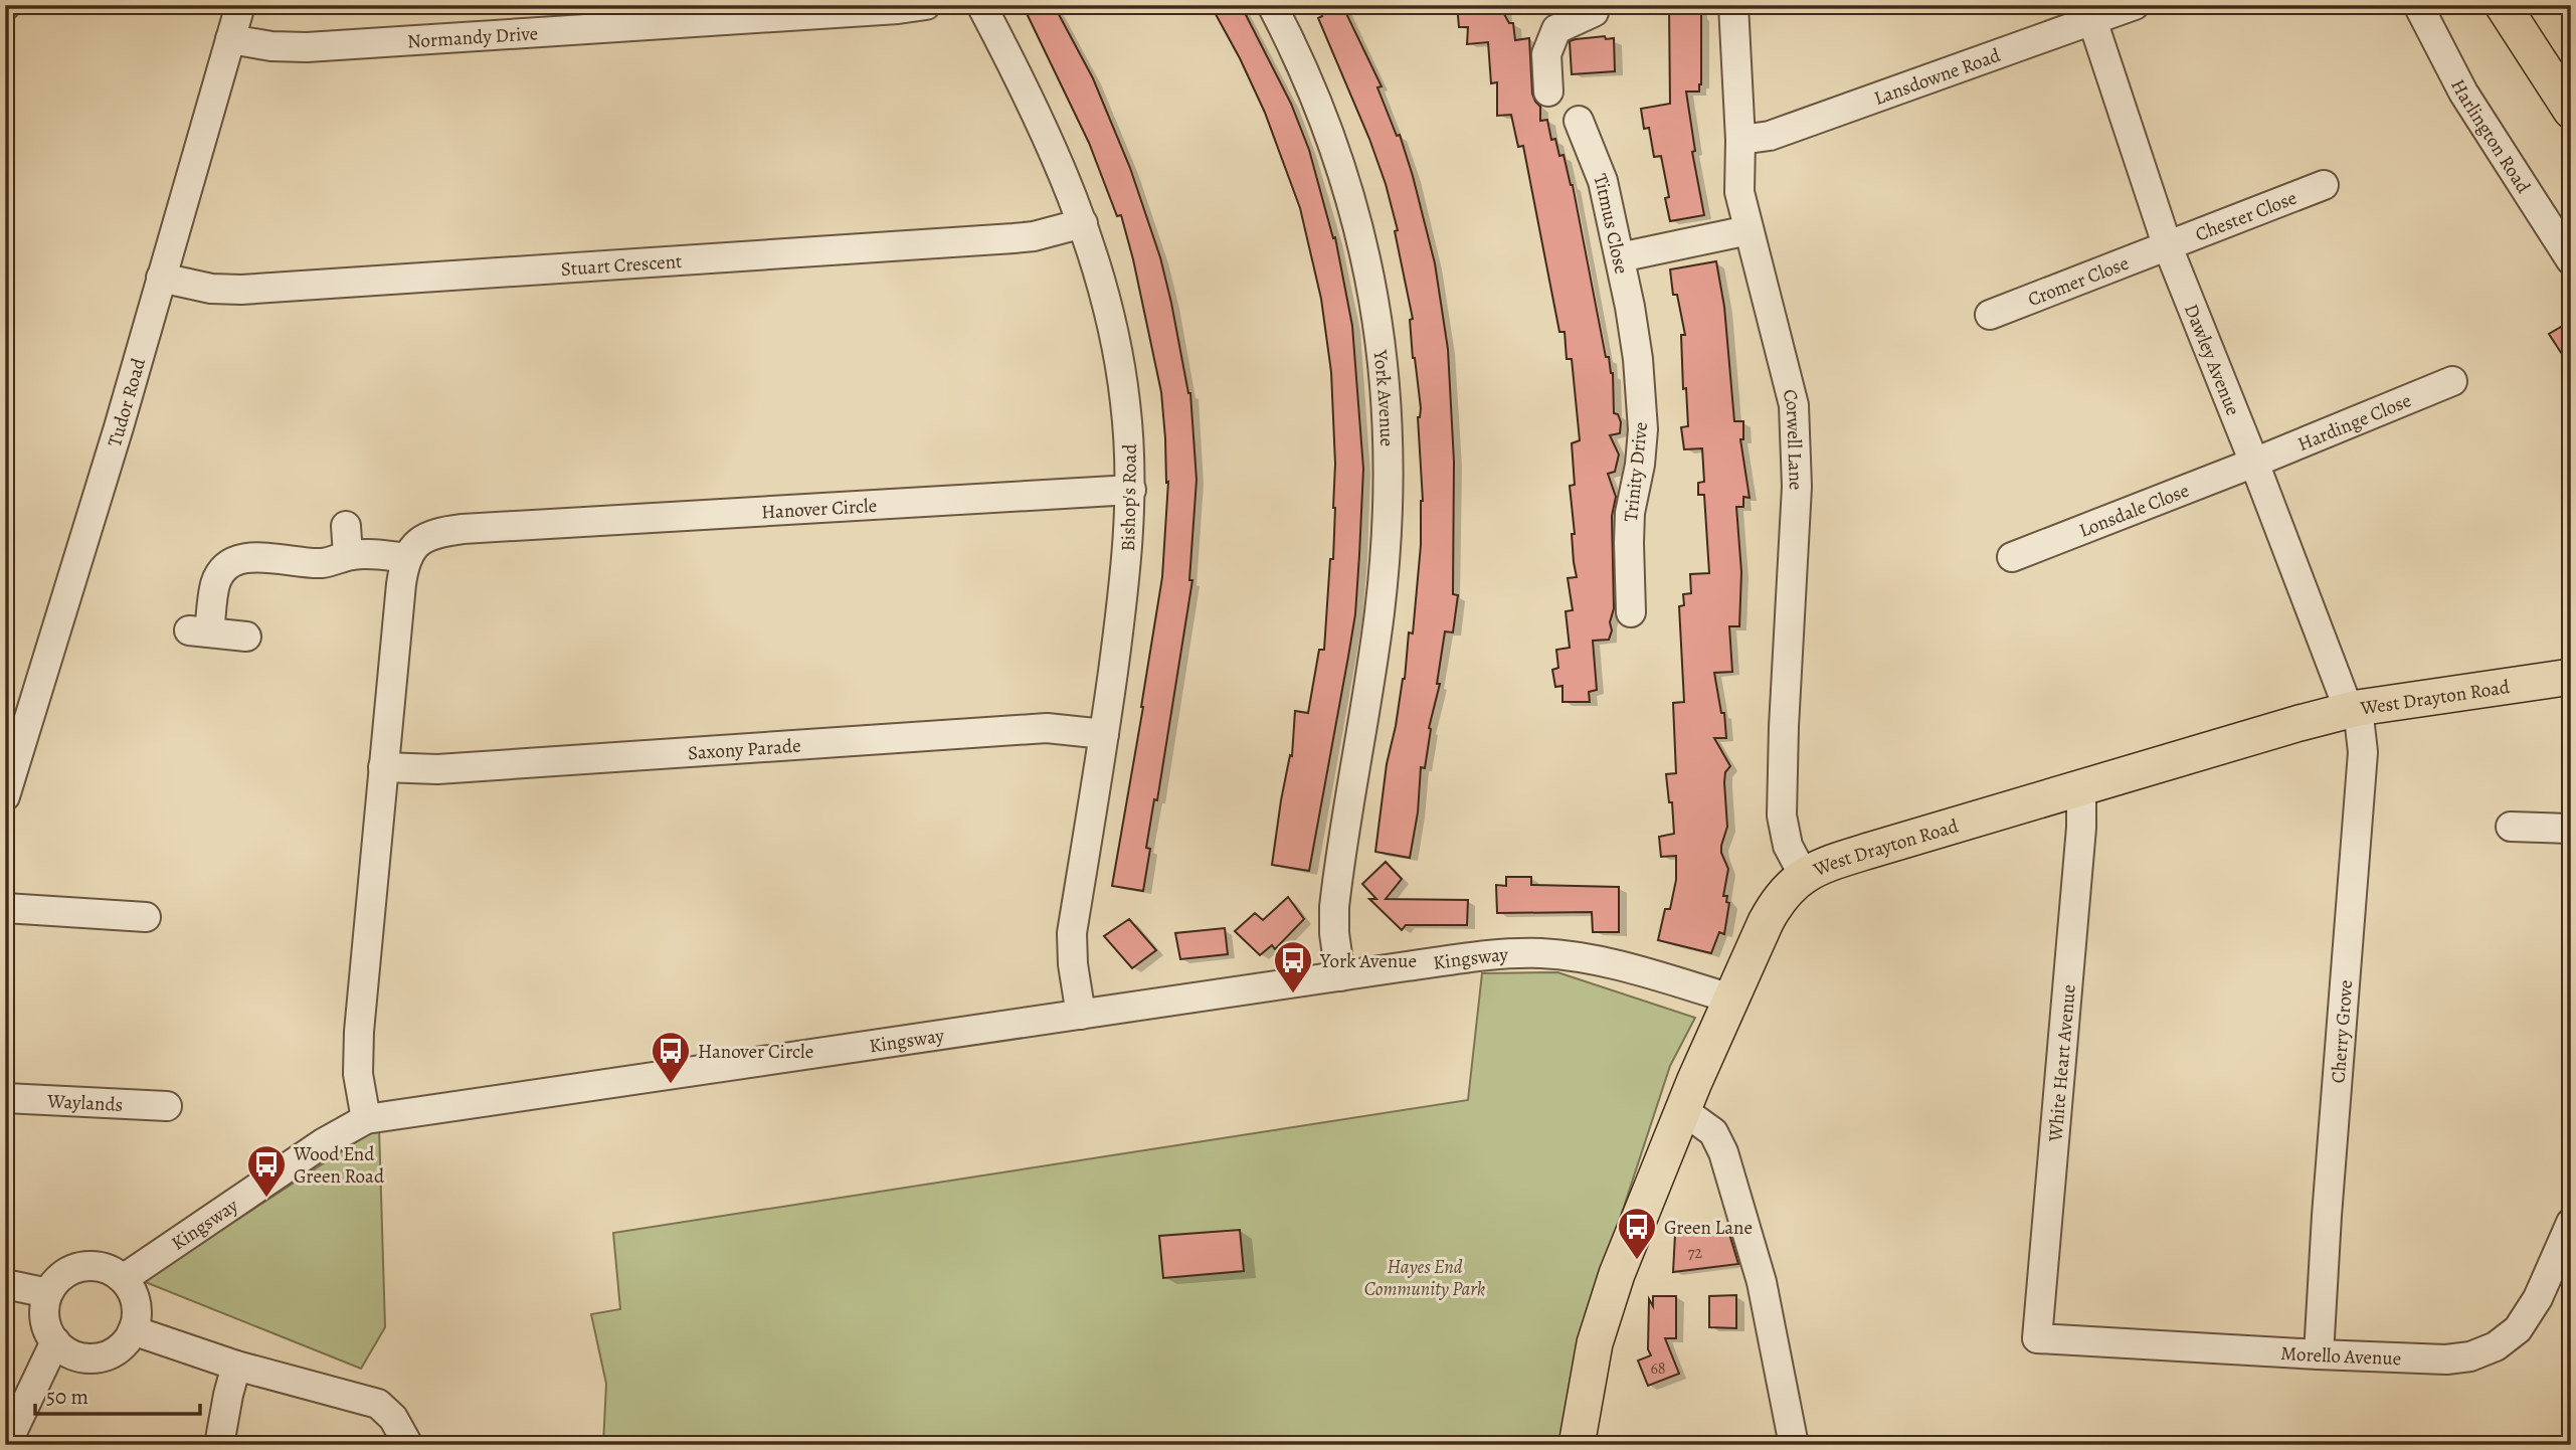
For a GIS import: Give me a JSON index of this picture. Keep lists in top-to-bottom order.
{
  "streets": {
    "main road": ["West Drayton Road"],
    "street": [
      "Normandy Drive",
      "Lansdowne Road",
      "Harlington Road",
      "Chester Close",
      "Titmus Close",
      "Stuart Crescent",
      "Cromer Close",
      "Dawley Avenue",
      "York Avenue",
      "Tudor Road",
      "Hardinge Close",
      "Corwell Lane",
      "Trinity Drive",
      "Bishop's Road",
      "Hanover Circle",
      "Lonsdale Close",
      "Saxony Parade",
      "Kingsway",
      "Cherry Grove",
      "White Heart Avenue",
      "Waylands",
      "Morello Avenue"
    ]
  },
  "crossings": [
    ["Normandy Drive", "Tudor Road"],
    ["Lansdowne Road", "Dawley Avenue"],
    ["Lansdowne Road", "Corwell Lane"],
    ["Chester Close", "Cromer Close"],
    ["Chester Close", "Dawley Avenue"],
    ["Titmus Close", "Trinity Drive"],
    ["Stuart Crescent", "Tudor Road"],
    ["Stuart Crescent", "Bishop's Road"],
    ["Cromer Close", "Dawley Avenue"],
    ["Dawley Avenue", "Hardinge Close"],
    ["Dawley Avenue", "Lonsdale Close"],
    ["Dawley Avenue", "West Drayton Road"],
    ["Dawley Avenue", "Cherry Grove"],
    ["York Avenue", "Kingsway"],
    ["Hardinge Close", "Lonsdale Close"],
    ["Corwell Lane", "West Drayton Road"],
    ["Bishop's Road", "Hanover Circle"],
    ["Bishop's Road", "Saxony Parade"],
    ["Bishop's Road", "Kingsway"],
    ["West Drayton Road", "Kingsway"],
    ["West Drayton Road", "Cherry Grove"],
    ["West Drayton Road", "White Heart Avenue"],
    ["Cherry Grove", "Morello Avenue"],
    ["White Heart Avenue", "Morello Avenue"]
  ],
  "parks": ["Hayes End Community Park"],
  "places": {
    "bus stop": [
      "York Avenue",
      "Hanover Circle",
      "Wood End Green Road",
      "Green Lane"
    ]
  },
  "house_numbers": ["72", "68"],
  "scale_bar": "50 m"
}
